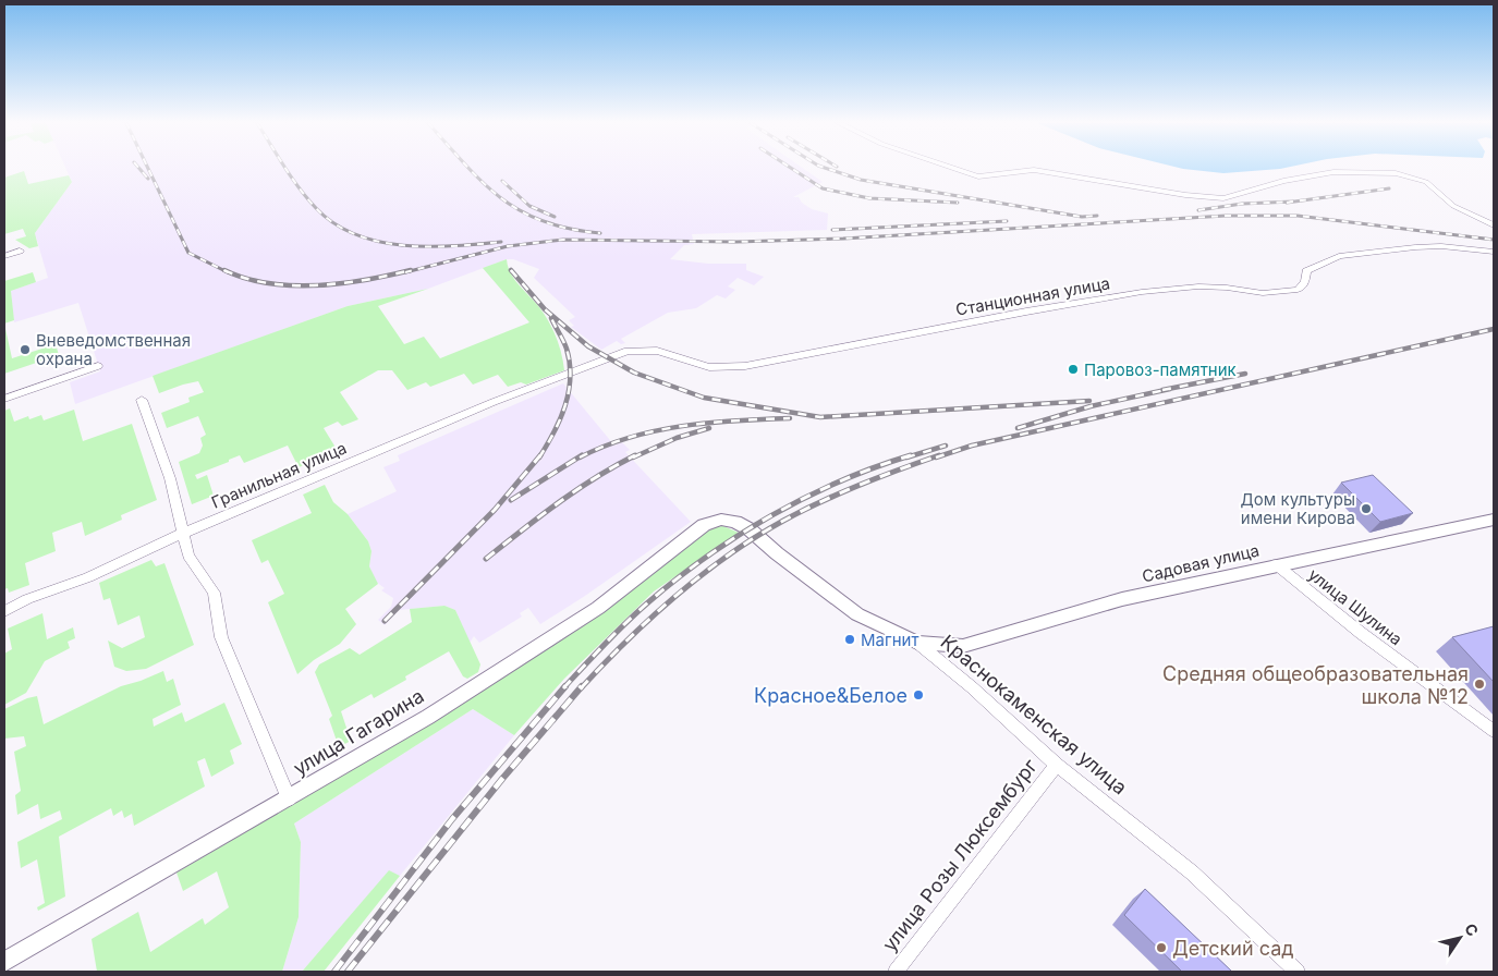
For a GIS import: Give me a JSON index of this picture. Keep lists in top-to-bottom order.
{
  "streets": {
    "street": [
      "Станционная улица",
      "Гранильная улица",
      "Садовая улица",
      "улица Шулина",
      "Краснокаменская улица",
      "улица Гагарина",
      "улица Розы Люксембург"
    ]
  },
  "crossings": [
    ["Станционная улица", "Гранильная улица"],
    ["Садовая улица", "улица Шулина"],
    ["Садовая улица", "Краснокаменская улица"],
    ["Краснокаменская улица", "улица Гагарина"],
    ["Краснокаменская улица", "улица Розы Люксембург"]
  ],
  "places": [
    "Вневедомственная охрана",
    "Паровоз-памятник",
    "Дом культуры имени Кирова",
    "Магнит",
    "Средняя общеобразовательная школа №12",
    "Красное&Белое",
    "Детский сад"
  ],
  "north": "top right"
}
